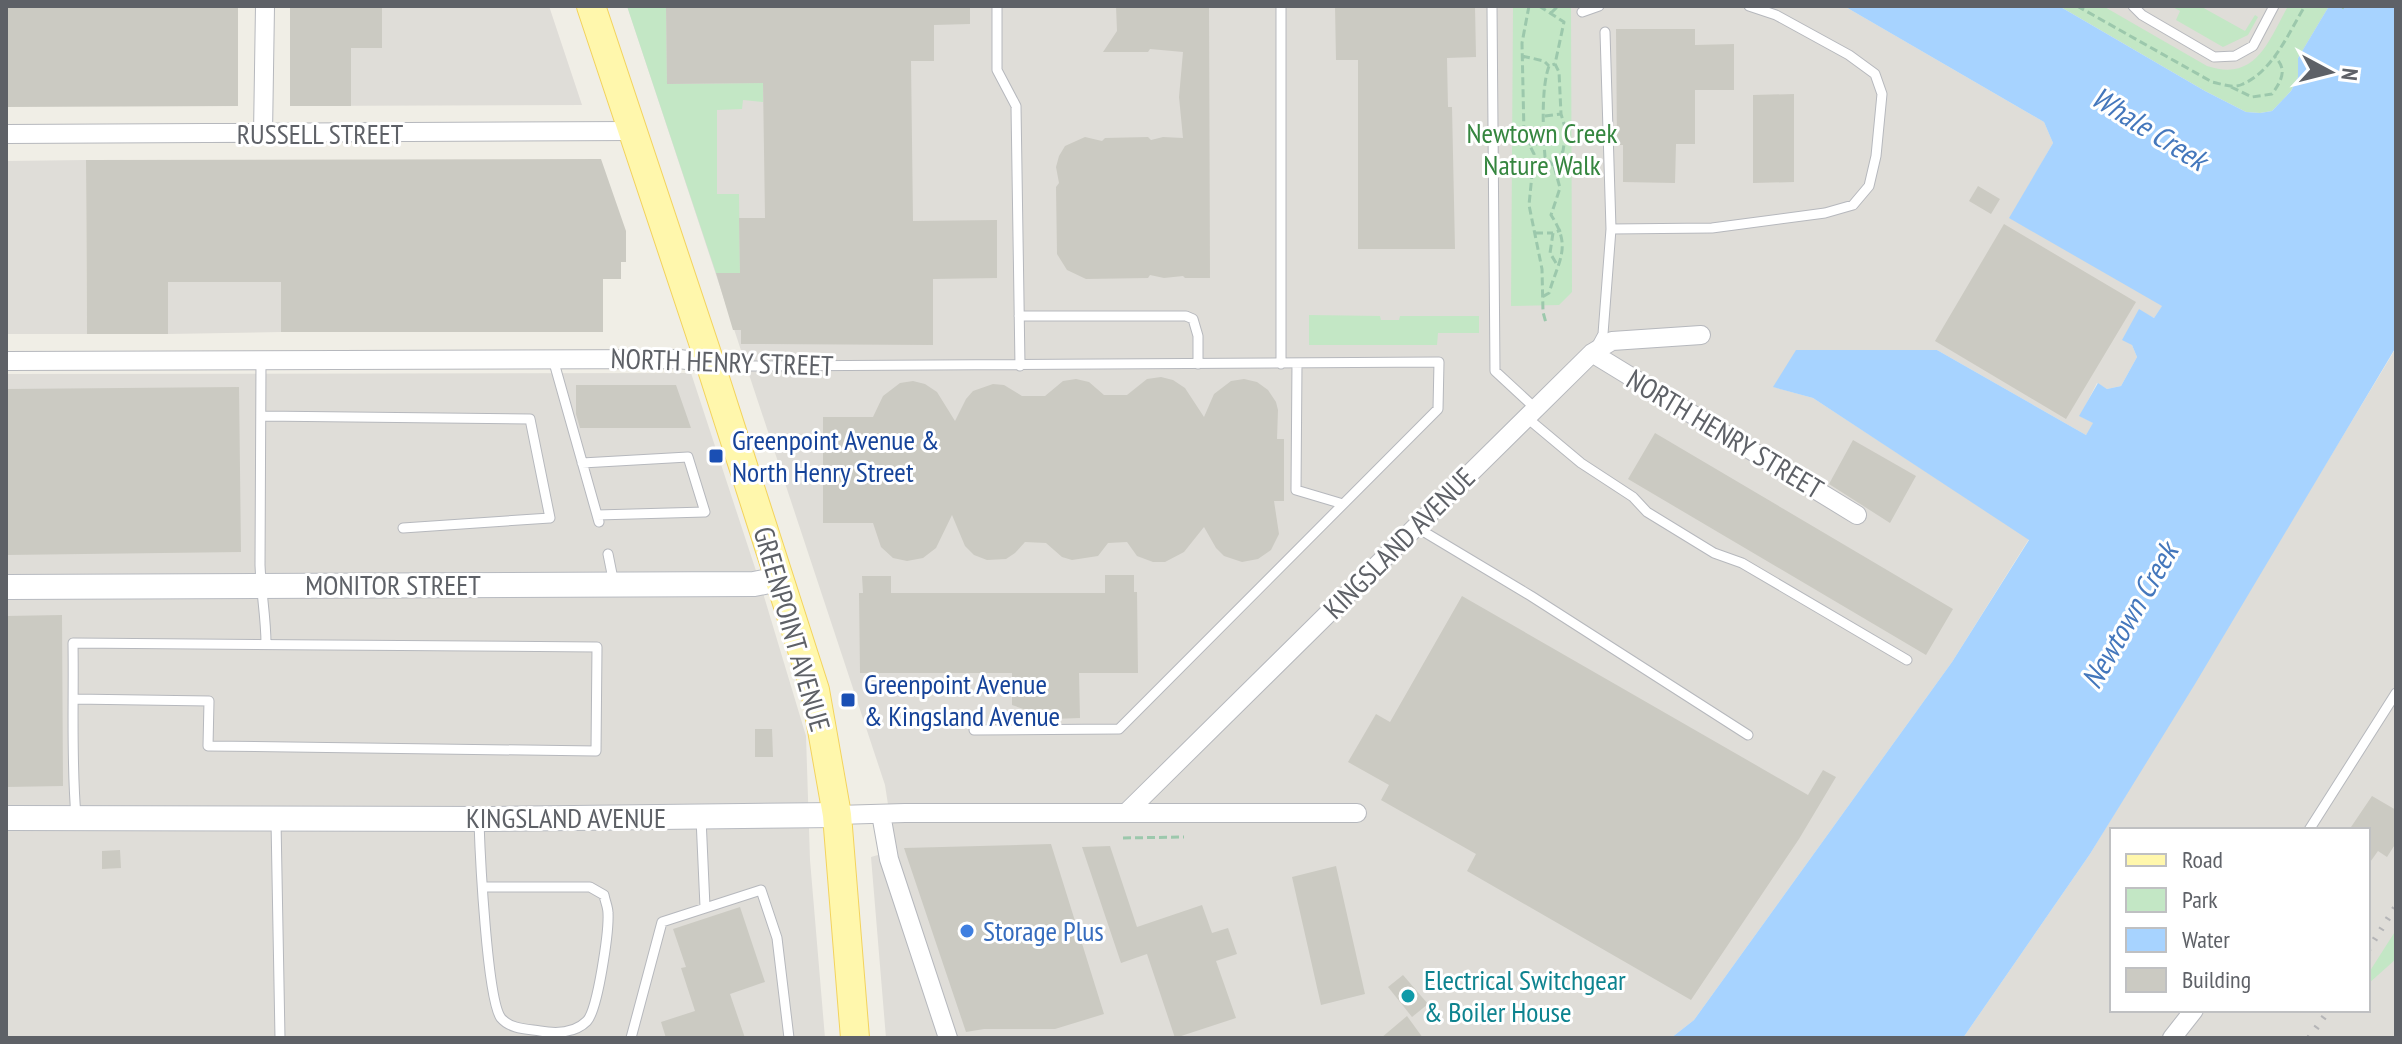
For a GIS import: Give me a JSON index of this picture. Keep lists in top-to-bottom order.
{
  "streets": {
    "main road": ["KINGSLAND AVENUE", "MONITOR STREET", "GREENPOINT AVENUE"],
    "street": ["RUSSELL STREET", "NORTH HENRY STREET"]
  },
  "crossings": [
    ["RUSSELL STREET", "GREENPOINT AVENUE"],
    ["NORTH HENRY STREET", "KINGSLAND AVENUE"],
    ["NORTH HENRY STREET", "GREENPOINT AVENUE"],
    ["KINGSLAND AVENUE", "GREENPOINT AVENUE"],
    ["MONITOR STREET", "GREENPOINT AVENUE"]
  ],
  "water": ["Whale Creek", "Newtown Creek"],
  "parks": ["Newtown Creek Nature Walk"],
  "places": {
    "transit": ["Greenpoint Avenue & North Henry Street", "Greenpoint Avenue & Kingsland Avenue"],
    "other": ["Storage Plus", "Electrical Switchgear & Boiler House"]
  },
  "legend": [
    "Road",
    "Park",
    "Water",
    "Building"
  ],
  "north": "right"
}
